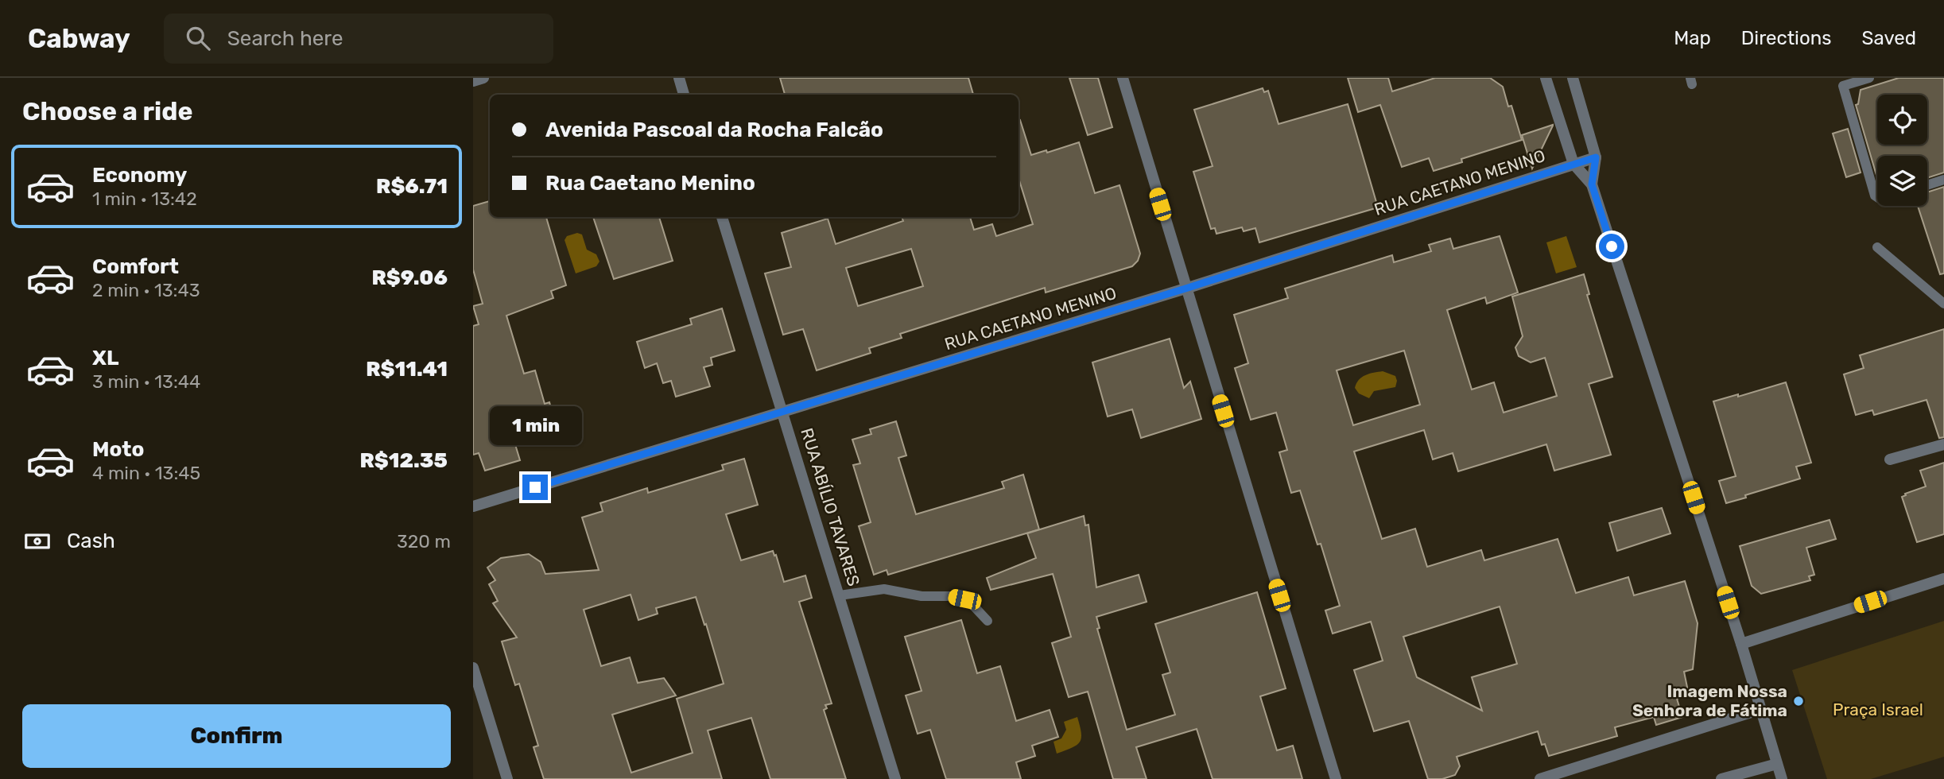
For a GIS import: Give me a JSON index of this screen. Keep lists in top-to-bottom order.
{
  "streets": {
    "street": ["RUA CAETANO MENINO", "RUA ABÍLIO TAVARES"]
  },
  "crossings": [
    ["RUA CAETANO MENINO", "RUA ABÍLIO TAVARES"]
  ],
  "parks": ["Praça Israel"],
  "places": ["Imagem Nossa Senhora de Fátima"],
  "page": {
    "header": "Cabway",
    "search": "Search here",
    "nav": ["Map", "Directions", "Saved"],
    "heading": "Choose a ride",
    "banner": ["Avenida Pascoal da Rocha Falcão", "Rua Caetano Menino"],
    "list": [
      {
        "name": "Economy",
        "note": "1 min · 13:42",
        "value": "R$6.71"
      },
      {
        "name": "Comfort",
        "note": "2 min · 13:43",
        "value": "R$9.06"
      },
      {
        "name": "XL",
        "note": "3 min · 13:44",
        "value": "R$11.41"
      },
      {
        "name": "Moto",
        "note": "4 min · 13:45",
        "value": "R$12.35"
      }
    ],
    "bubble": "1 min",
    "pay": ["Cash", "320 m"],
    "buttons": "Confirm"
  }
}
